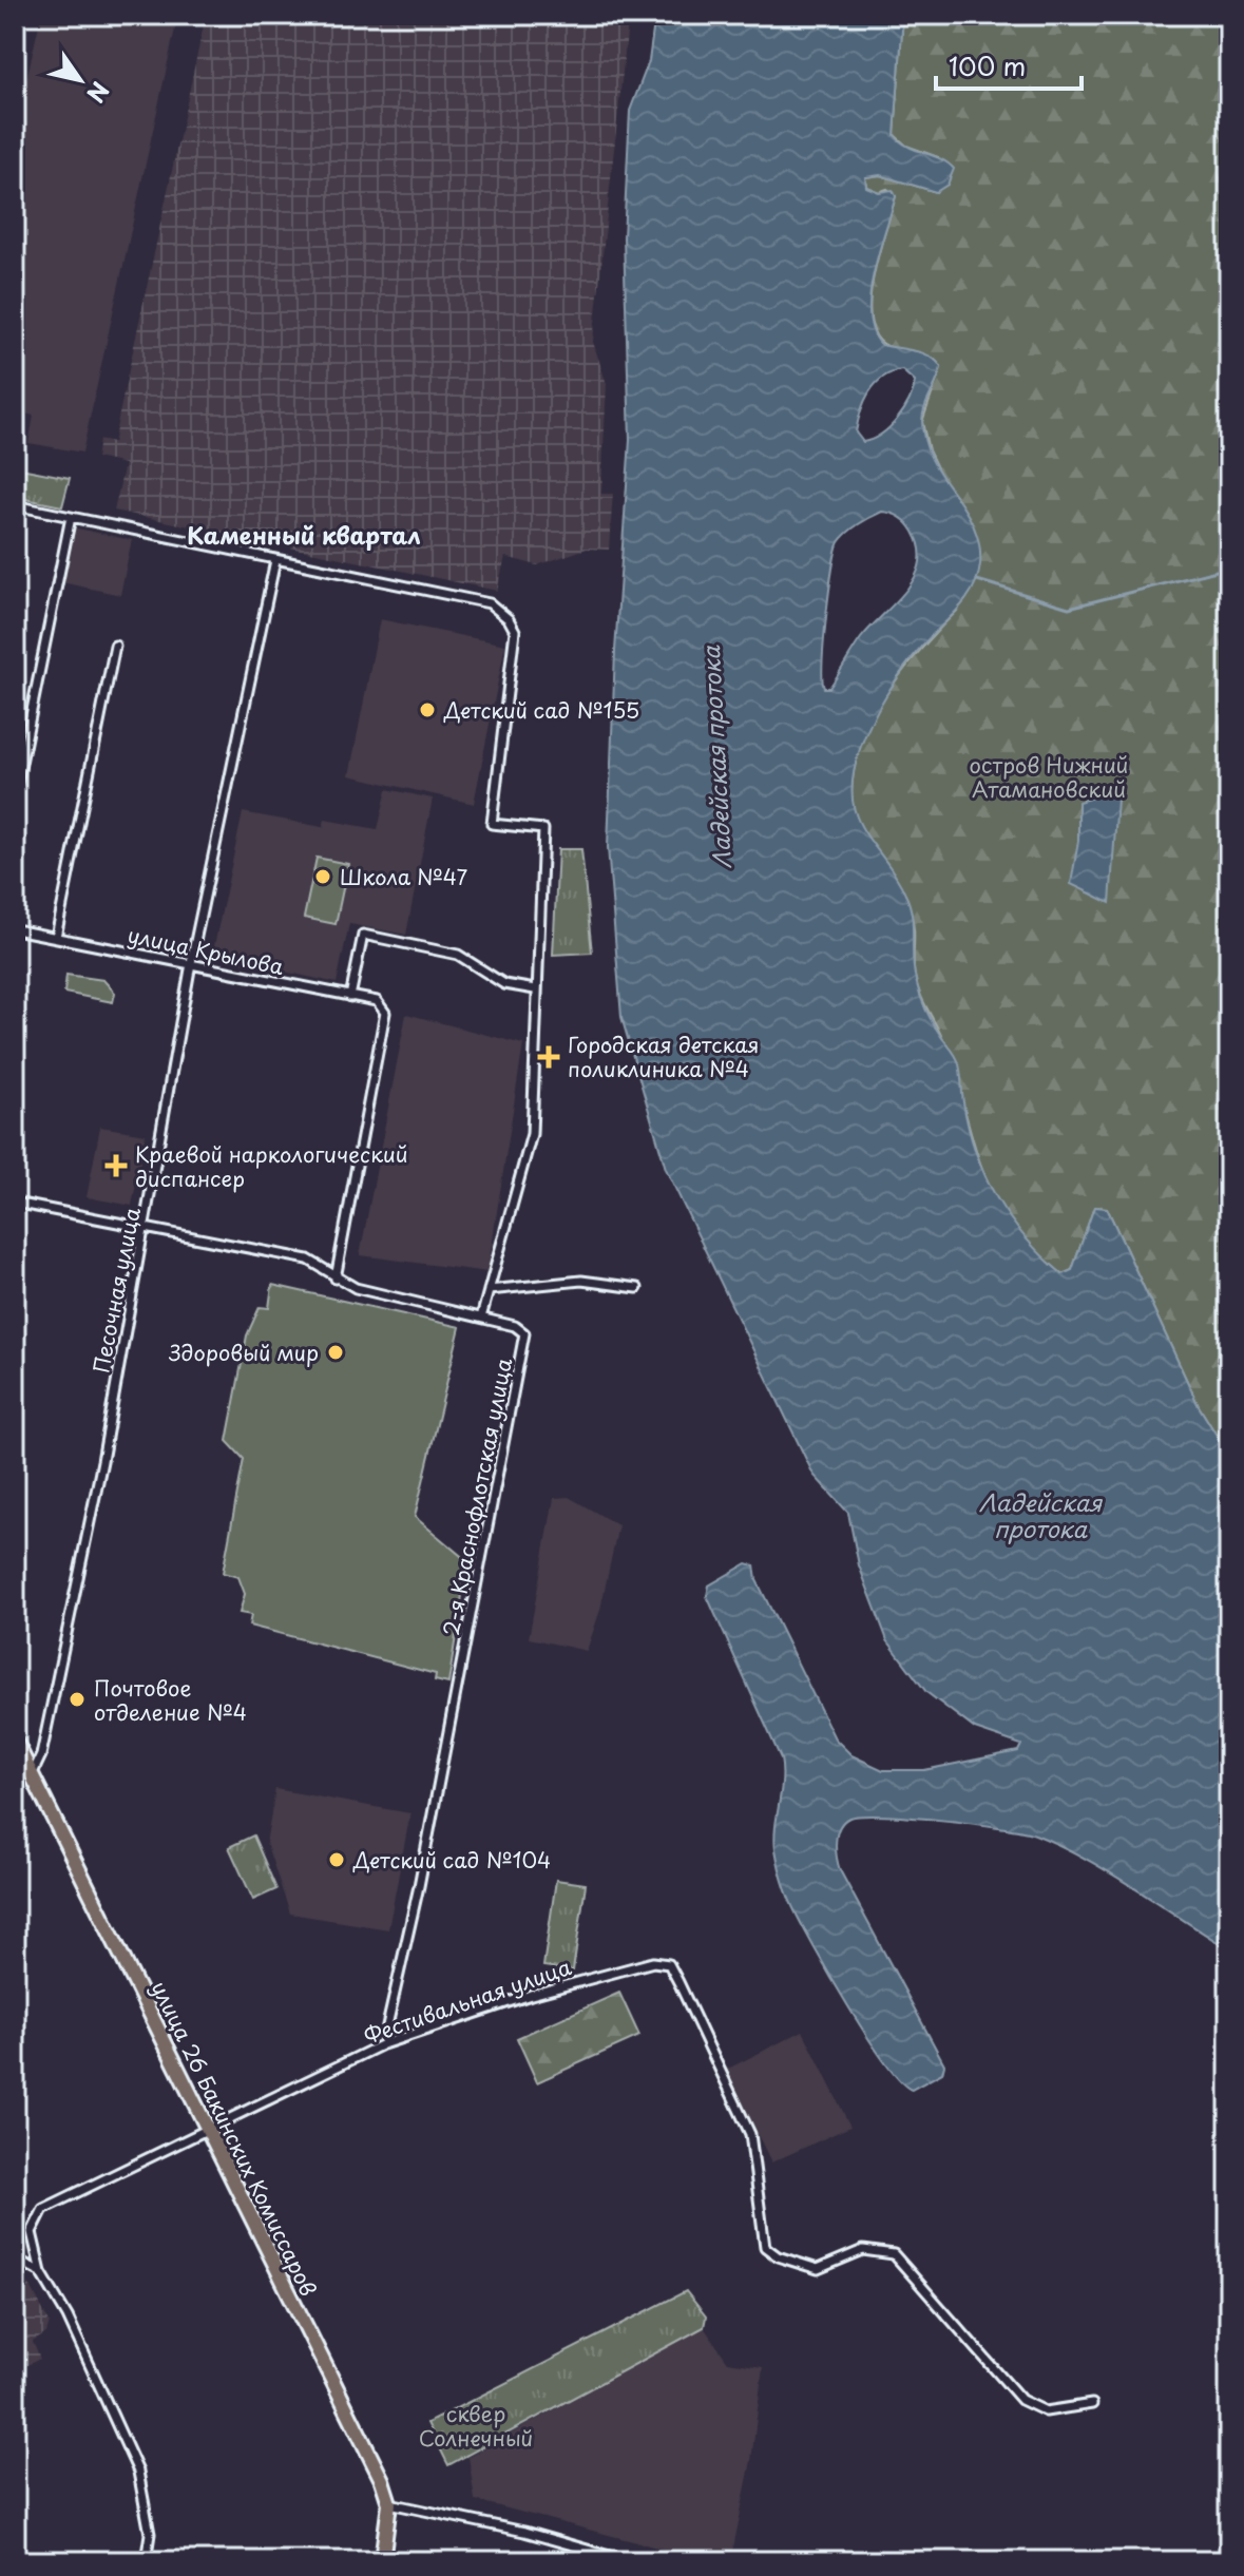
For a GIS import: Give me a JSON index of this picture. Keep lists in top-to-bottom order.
{
  "streets": {
    "main road": ["улица 26 Бакинских Комиссаров"],
    "street": [
      "улица Крылова",
      "Песочная улица",
      "2-я Краснофлотская улица",
      "Фестивальная улица"
    ]
  },
  "crossings": [
    ["улица Крылова", "Песочная улица"],
    ["улица Крылова", "2-я Краснофлотская улица"],
    ["Песочная улица", "2-я Краснофлотская улица"],
    ["Песочная улица", "улица 26 Бакинских Комиссаров"],
    ["2-я Краснофлотская улица", "Фестивальная улица"],
    ["Фестивальная улица", "улица 26 Бакинских Комиссаров"]
  ],
  "districts": ["Каменный квартал"],
  "water": ["Ладейская протока"],
  "parks": ["остров Нижний Атамановский", "сквер Солнечный"],
  "places": {
    "other": [
      "Детский сад №155",
      "Школа №47",
      "Здоровый мир",
      "Почтовое отделение №4",
      "Детский сад №104"
    ],
    "health": ["Городская детская поликлиника №4", "Краевой наркологический диспансер"]
  },
  "scale_bar": "100 m",
  "north": "bottom right"
}
